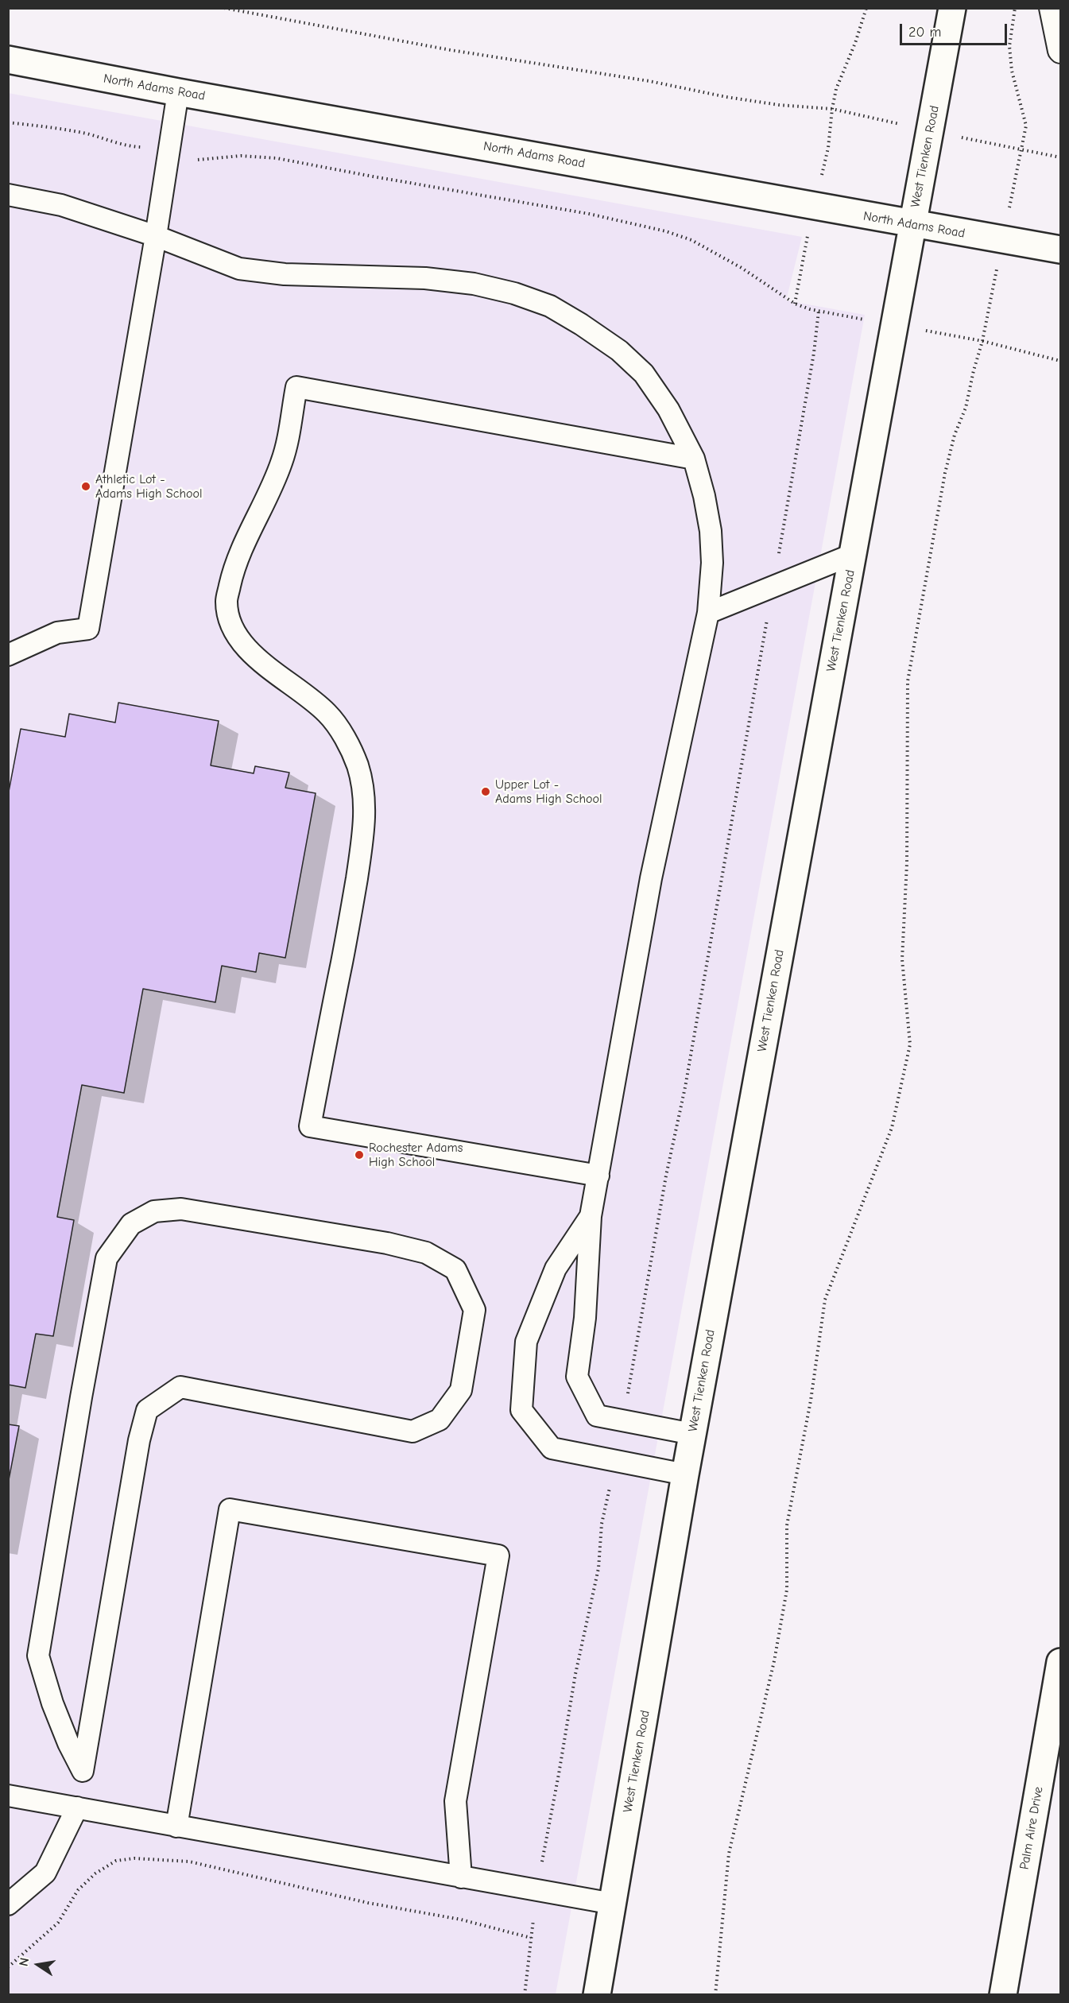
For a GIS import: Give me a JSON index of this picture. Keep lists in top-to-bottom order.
{
  "streets": {
    "street": ["North Adams Road", "West Tienken Road", "Palm Aire Drive"]
  },
  "crossings": [
    ["North Adams Road", "West Tienken Road"]
  ],
  "places": ["Athletic Lot - Adams High School", "Upper Lot - Adams High School", "Rochester Adams High School"],
  "scale_bar": "20 m",
  "north": "left"
}
